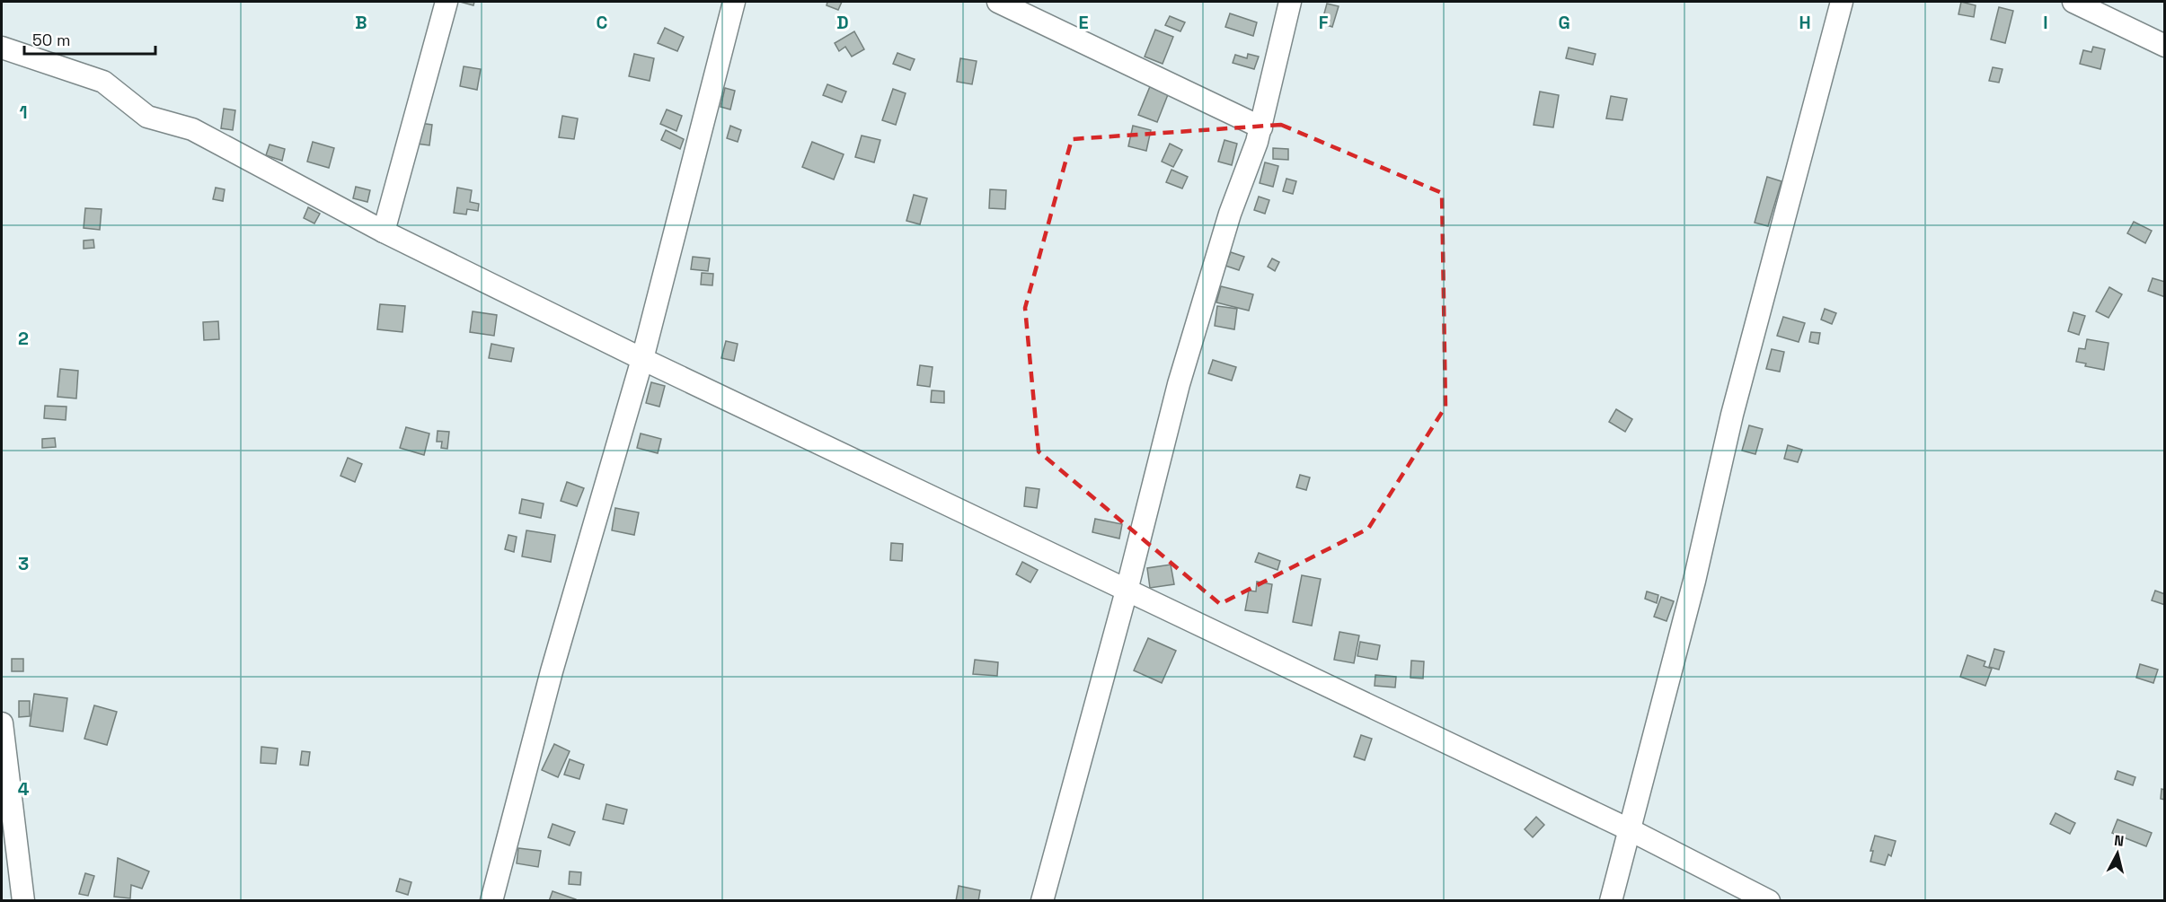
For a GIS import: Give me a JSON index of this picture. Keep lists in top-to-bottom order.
{
  "scale_bar": "50 m",
  "north": "top",
  "grid": {
    "columns": [
      "B",
      "C",
      "D",
      "E",
      "F",
      "G",
      "H",
      "I"
    ],
    "rows": [
      "1",
      "2",
      "3",
      "4"
    ]
  }
}
